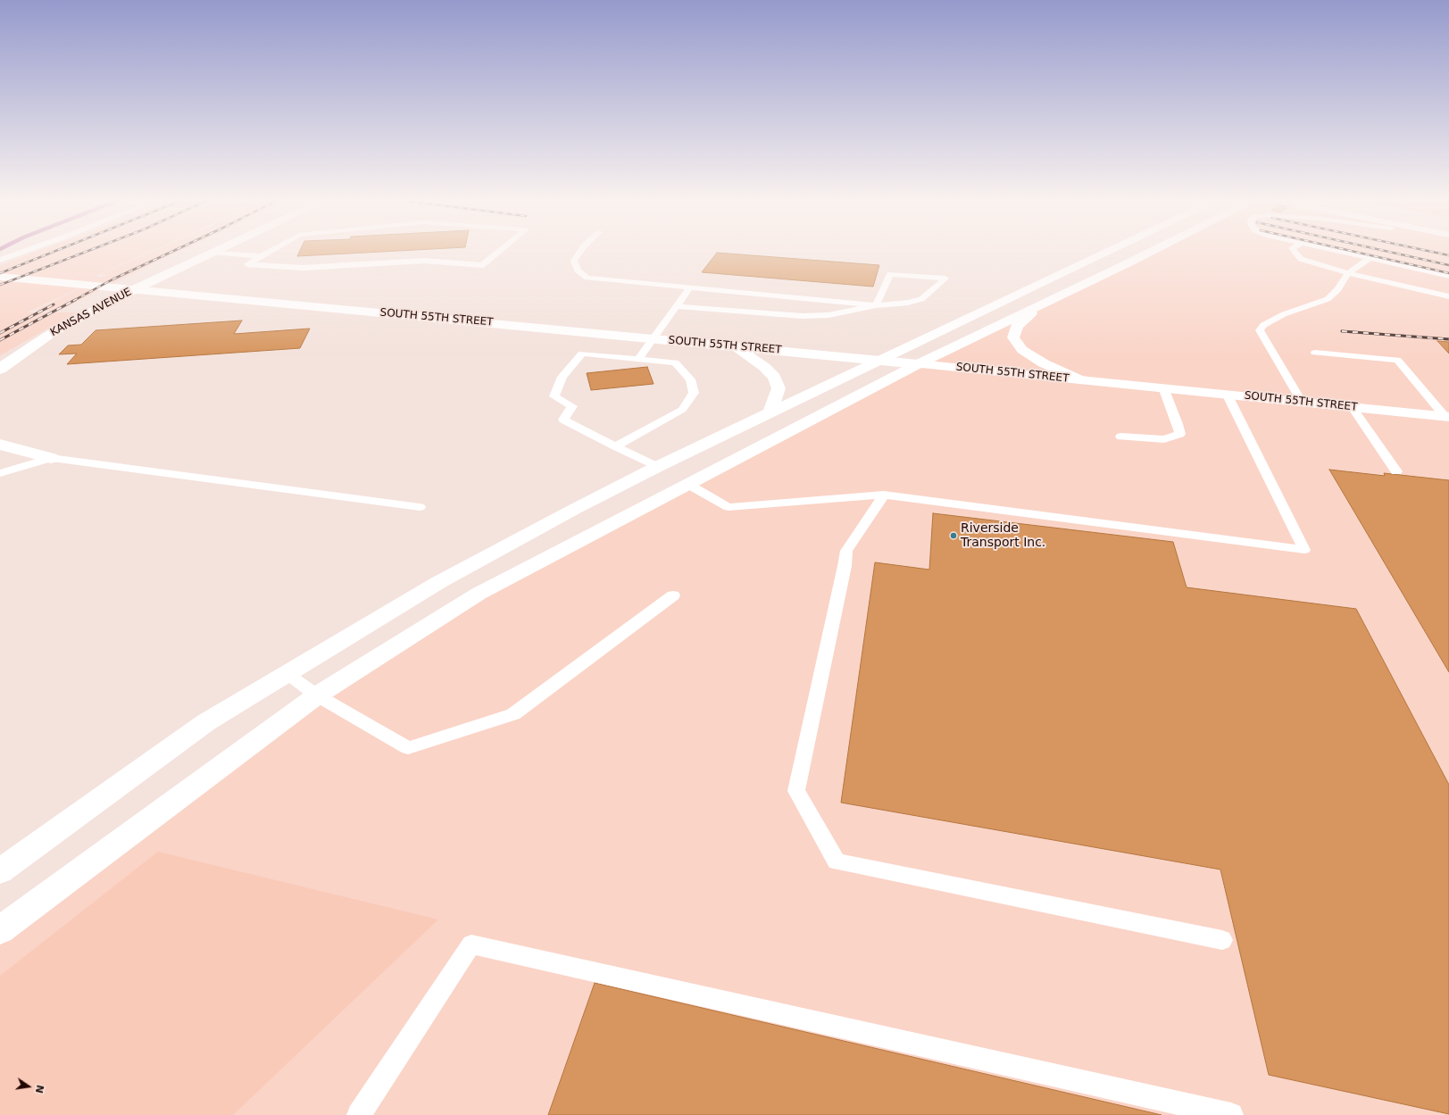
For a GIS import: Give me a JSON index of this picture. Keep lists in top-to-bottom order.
{
  "streets": {
    "main road": ["KANSAS AVENUE", "SOUTH 55TH STREET"]
  },
  "places": ["Riverside Transport Inc."],
  "north": "right"
}
